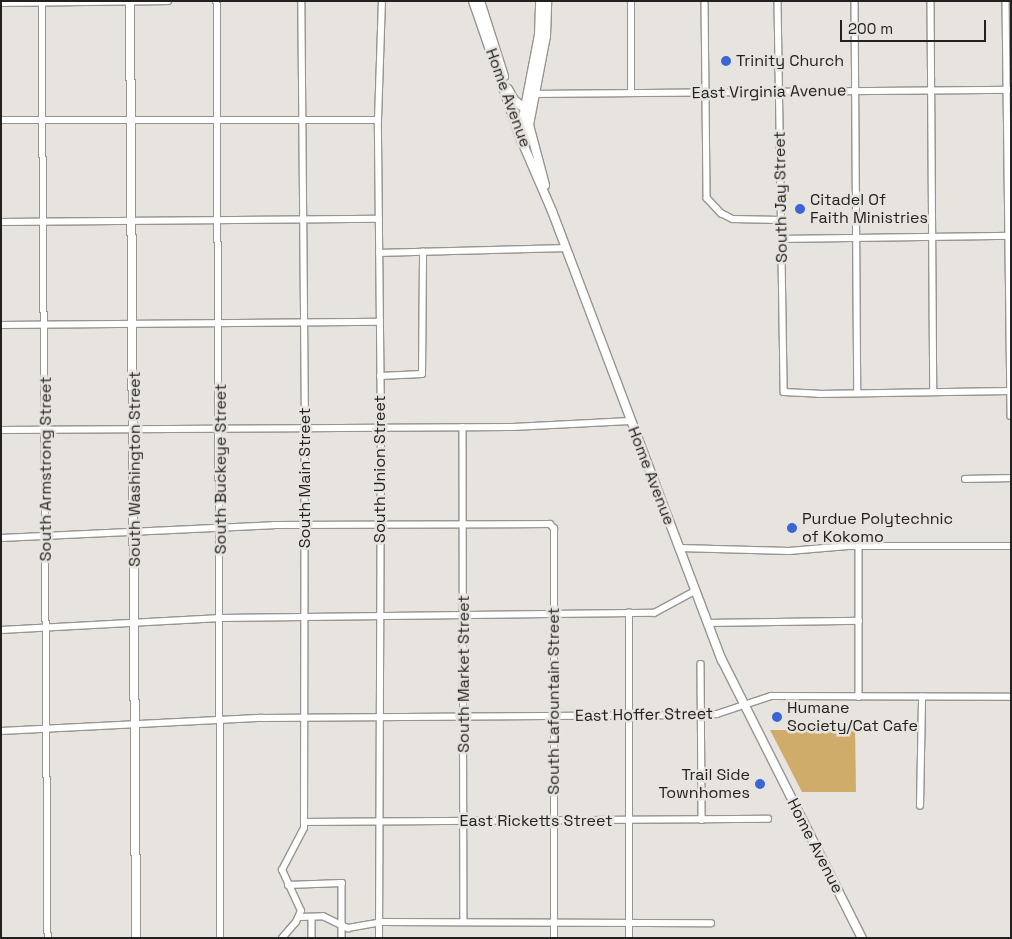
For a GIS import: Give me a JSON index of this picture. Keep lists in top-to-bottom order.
{
  "streets": {
    "main road": ["Home Avenue", "South Washington Street"],
    "street": [
      "East Virginia Avenue",
      "South Jay Street",
      "South Armstrong Street",
      "South Buckeye Street",
      "South Union Street",
      "South Main Street",
      "South Market Street",
      "South Lafountain Street",
      "East Hoffer Street",
      "East Ricketts Street"
    ]
  },
  "crossings": [
    ["East Virginia Avenue", "South Jay Street"],
    ["Home Avenue", "East Hoffer Street"],
    ["South Armstrong Street", "East Hoffer Street"],
    ["South Washington Street", "East Hoffer Street"],
    ["South Buckeye Street", "East Hoffer Street"],
    ["South Union Street", "East Hoffer Street"],
    ["South Union Street", "East Ricketts Street"],
    ["South Main Street", "East Hoffer Street"],
    ["South Main Street", "East Ricketts Street"],
    ["South Market Street", "South Lafountain Street"],
    ["South Market Street", "East Hoffer Street"],
    ["South Market Street", "East Ricketts Street"],
    ["South Lafountain Street", "East Hoffer Street"],
    ["South Lafountain Street", "East Ricketts Street"]
  ],
  "places": [
    "Trinity Church",
    "Citadel Of Faith Ministries",
    "Purdue Polytechnic of Kokomo",
    "Humane Society/Cat Cafe",
    "Trail Side Townhomes"
  ],
  "scale_bar": "200 m"
}
